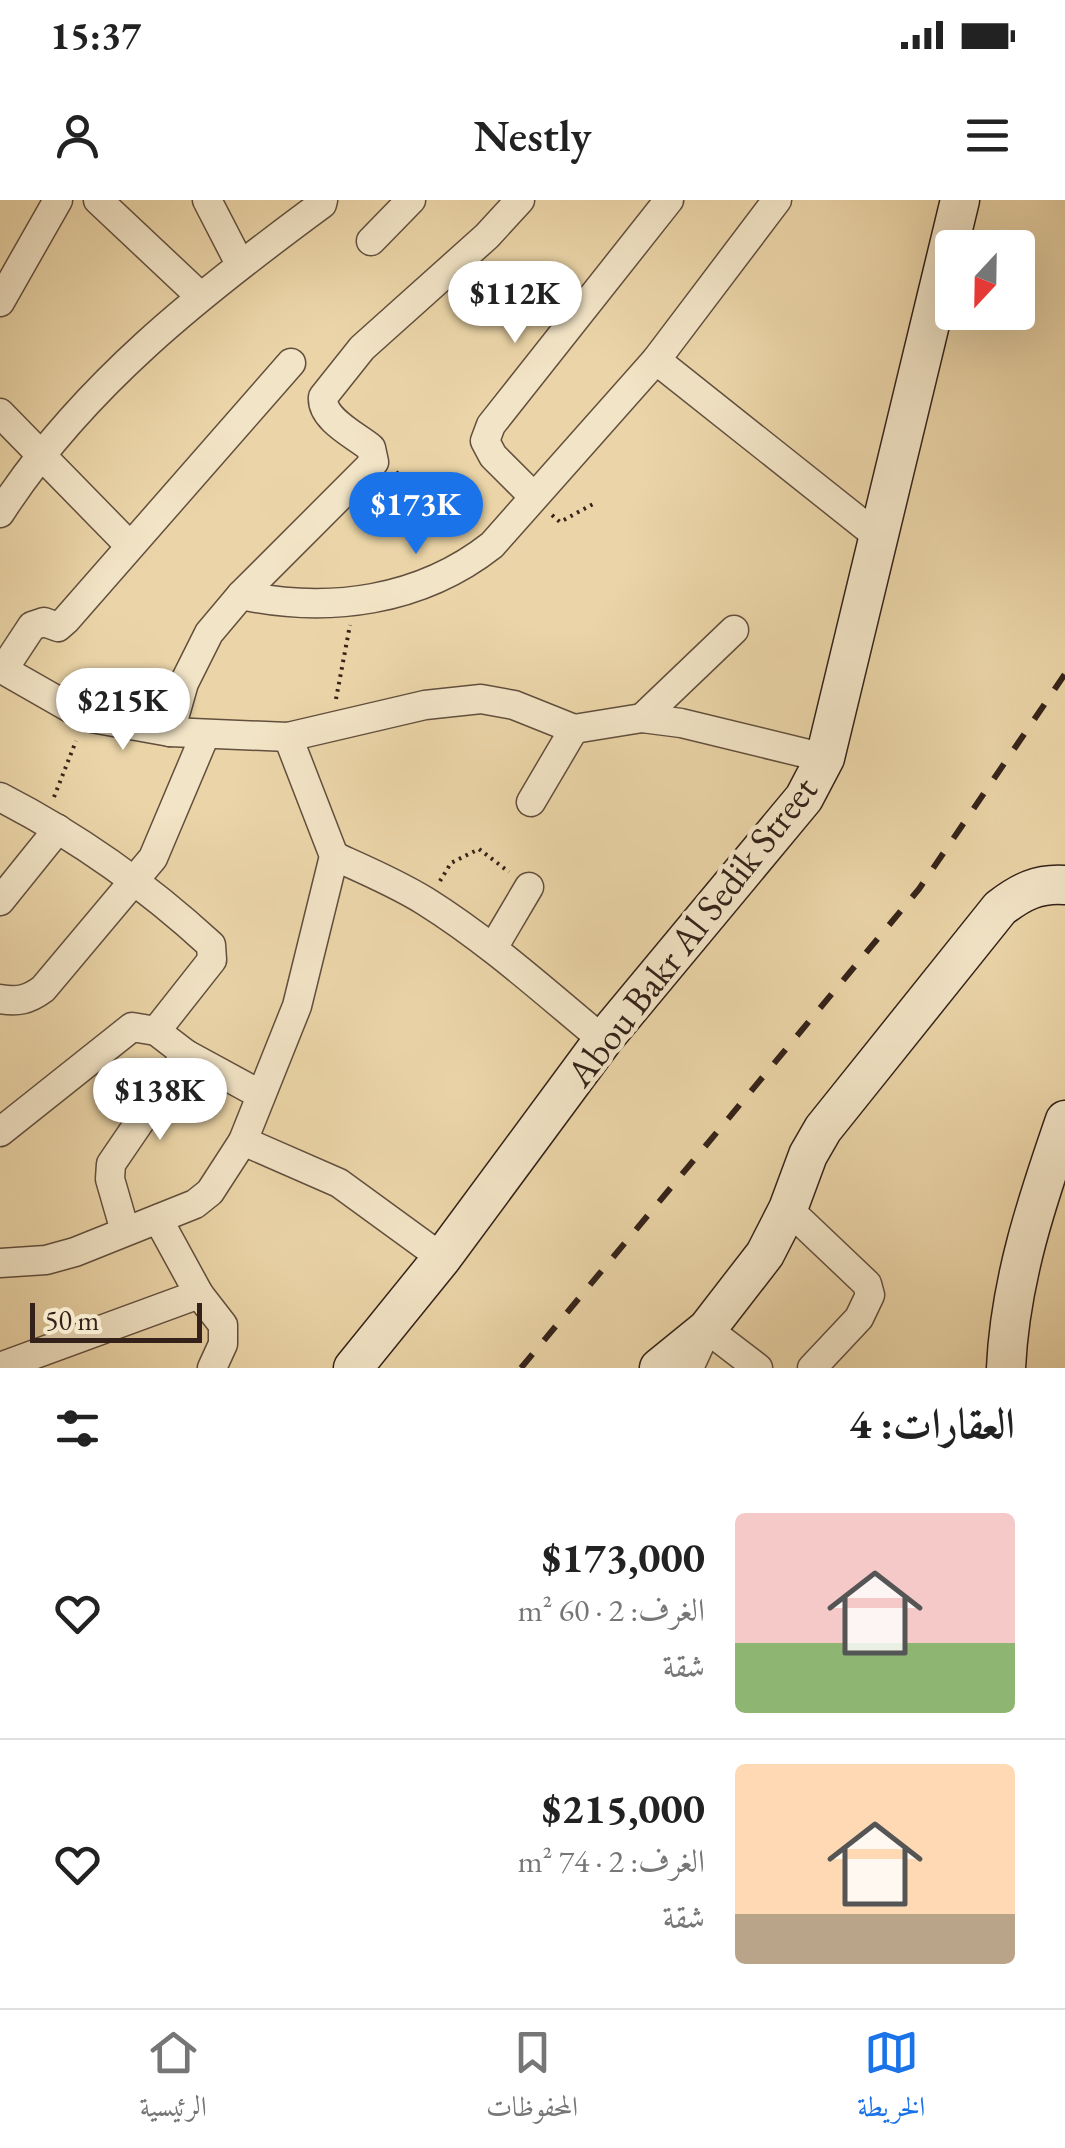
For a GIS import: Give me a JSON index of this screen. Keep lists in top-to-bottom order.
{
  "streets": {
    "street": ["Abou Bakr Al Sedik Street"]
  },
  "scale_bar": "50 m",
  "north": "bottom",
  "page": {
    "status": "15:37",
    "header": "Nestly",
    "price": [
      "$112K",
      "$173K",
      "$215K",
      "$138K"
    ],
    "scale": "50 m",
    "heading": "العقارات: 4",
    "list": [
      {
        "name": "$173,000",
        "note": "الغرف: 2 · 60 m² · شقة"
      },
      {
        "name": "$215,000",
        "note": "الغرف: 2 · 74 m² · شقة"
      }
    ],
    "tabs": ["الخريطة", "المحفوظات", "الرئيسية"]
  }
}
